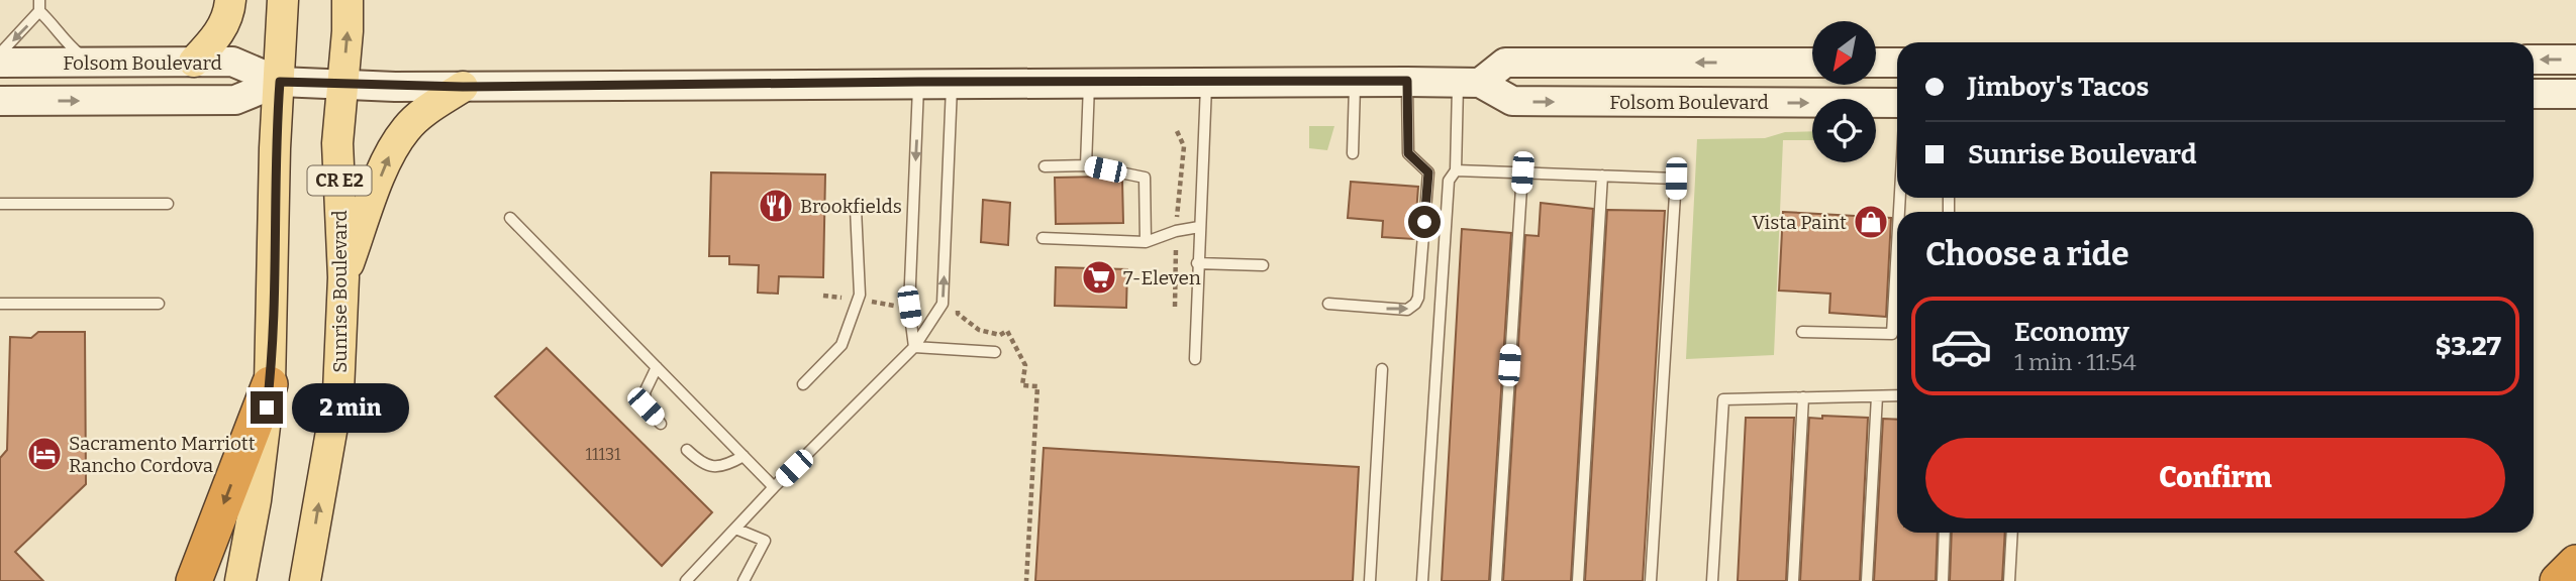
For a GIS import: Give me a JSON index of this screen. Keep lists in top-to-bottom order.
{
  "streets": {
    "main road": ["Folsom Boulevard", "CR E2", "Sunrise Boulevard"]
  },
  "crossings": [
    ["Folsom Boulevard", "Sunrise Boulevard"]
  ],
  "places": {
    "restaurant": ["Brookfields"],
    "shop": ["Vista Paint"],
    "supermarket": ["7-Eleven"],
    "hotel": ["Sacramento Marriott Rancho Cordova"]
  },
  "house_numbers": ["11131"],
  "north": "bottom left",
  "page": {
    "banner": ["Jimboy's Tacos", "Sunrise Boulevard"],
    "heading": "Choose a ride",
    "list": [
      {
        "name": "Economy",
        "note": "1 min · 11:54",
        "value": "$3.27"
      }
    ],
    "bubble": "2 min",
    "buttons": "Confirm"
  }
}
